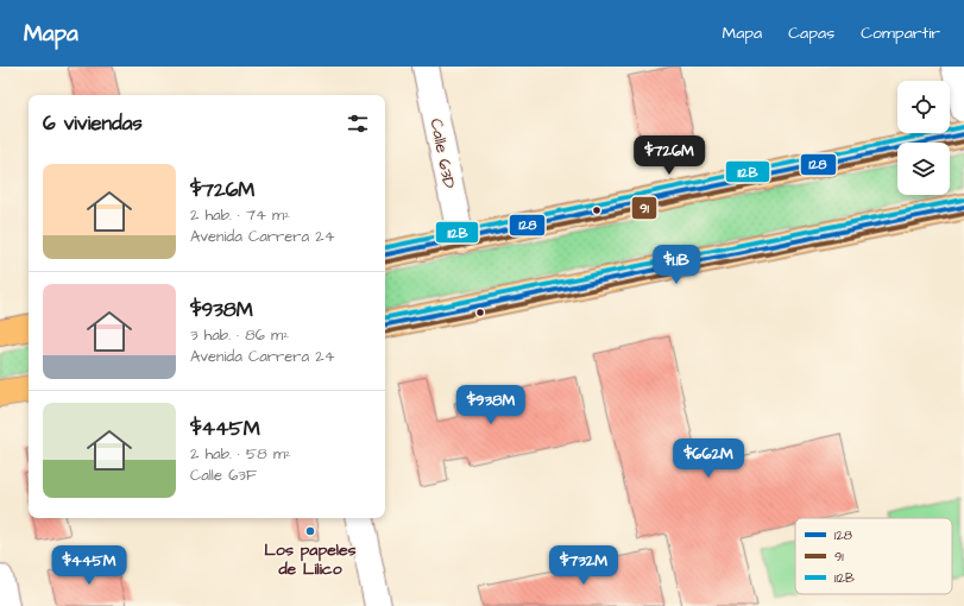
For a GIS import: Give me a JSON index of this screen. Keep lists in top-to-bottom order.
{
  "streets": {
    "street": ["Calle 63D"]
  },
  "places": ["Los papeles de Lilico"],
  "lines": ["transit line 112B", "transit line 128", "transit line 91"],
  "legend": ["128", "91", "112B"],
  "page": {
    "header": "Mapa",
    "nav": ["Mapa", "Capas", "Compartir"],
    "heading": "6 viviendas",
    "price": [
      "$726M",
      "$1.1B",
      "$938M",
      "$662M",
      "$445M",
      "$732M"
    ],
    "list": [
      {
        "name": "$726M",
        "note": "2 hab. · 74 m² · Avenida Carrera 24"
      },
      {
        "name": "$938M",
        "note": "3 hab. · 86 m² · Avenida Carrera 24"
      },
      {
        "name": "$445M",
        "note": "2 hab. · 58 m² · Calle 63F"
      }
    ]
  }
}
